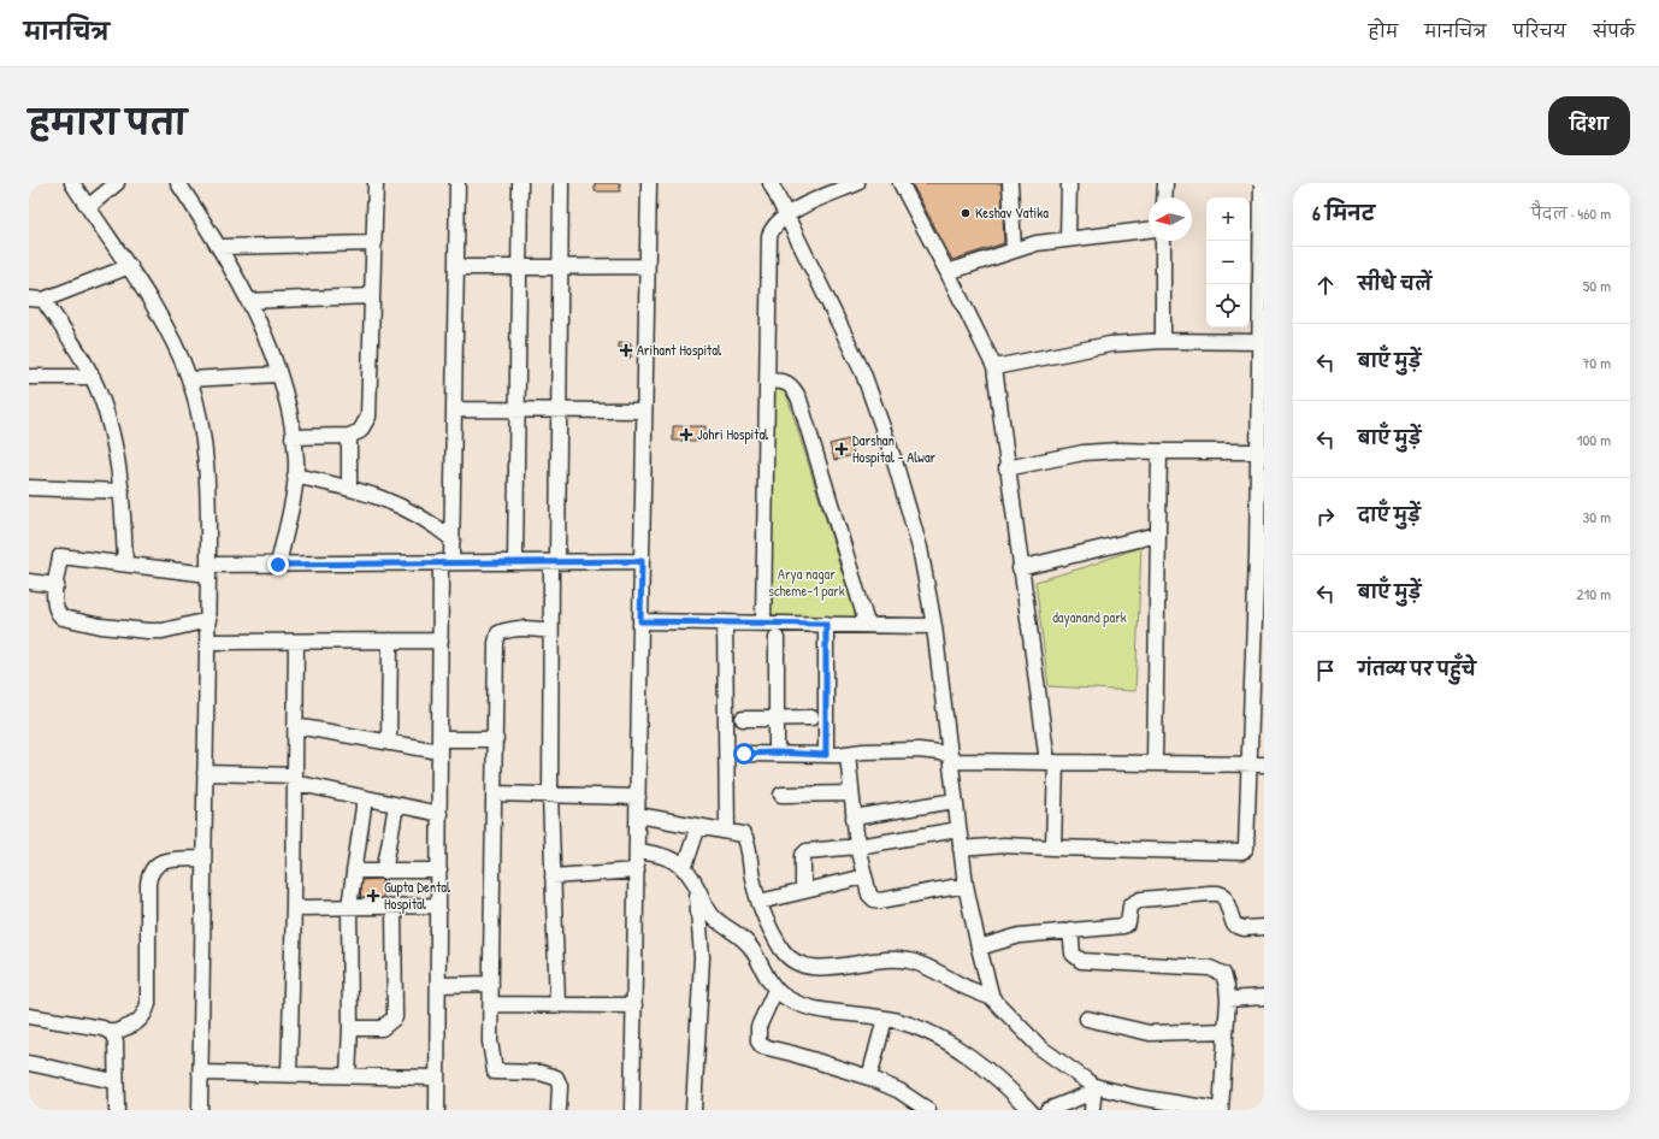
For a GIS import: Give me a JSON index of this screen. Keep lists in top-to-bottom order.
{
  "parks": ["Arya nagar scheme-1 park", "dayanand park"],
  "places": {
    "other": ["Keshav Vatika"],
    "health": [
      "Arihant Hospital",
      "Johri Hospital",
      "Darshan Hospital - Alwar",
      "Gupta Dental Hospital"
    ]
  },
  "north": "left",
  "page": {
    "header": "मानचित्र",
    "nav": [
      "होम",
      "मानचित्र",
      "परिचय",
      "संपर्क"
    ],
    "title": "हमारा पता",
    "buttons": "दिशा",
    "heading": ["6 मिनट", "पैदल · 460 m"],
    "map_buttons": ["+", "−"],
    "list": [
      ["सीधे चलें", "50 m"],
      ["बाएँ मुड़ें", "70 m"],
      ["बाएँ मुड़ें", "100 m"],
      ["दाएँ मुड़ें", "30 m"],
      ["बाएँ मुड़ें", "210 m"],
      "गंतव्य पर पहुँचे"
    ]
  }
}
